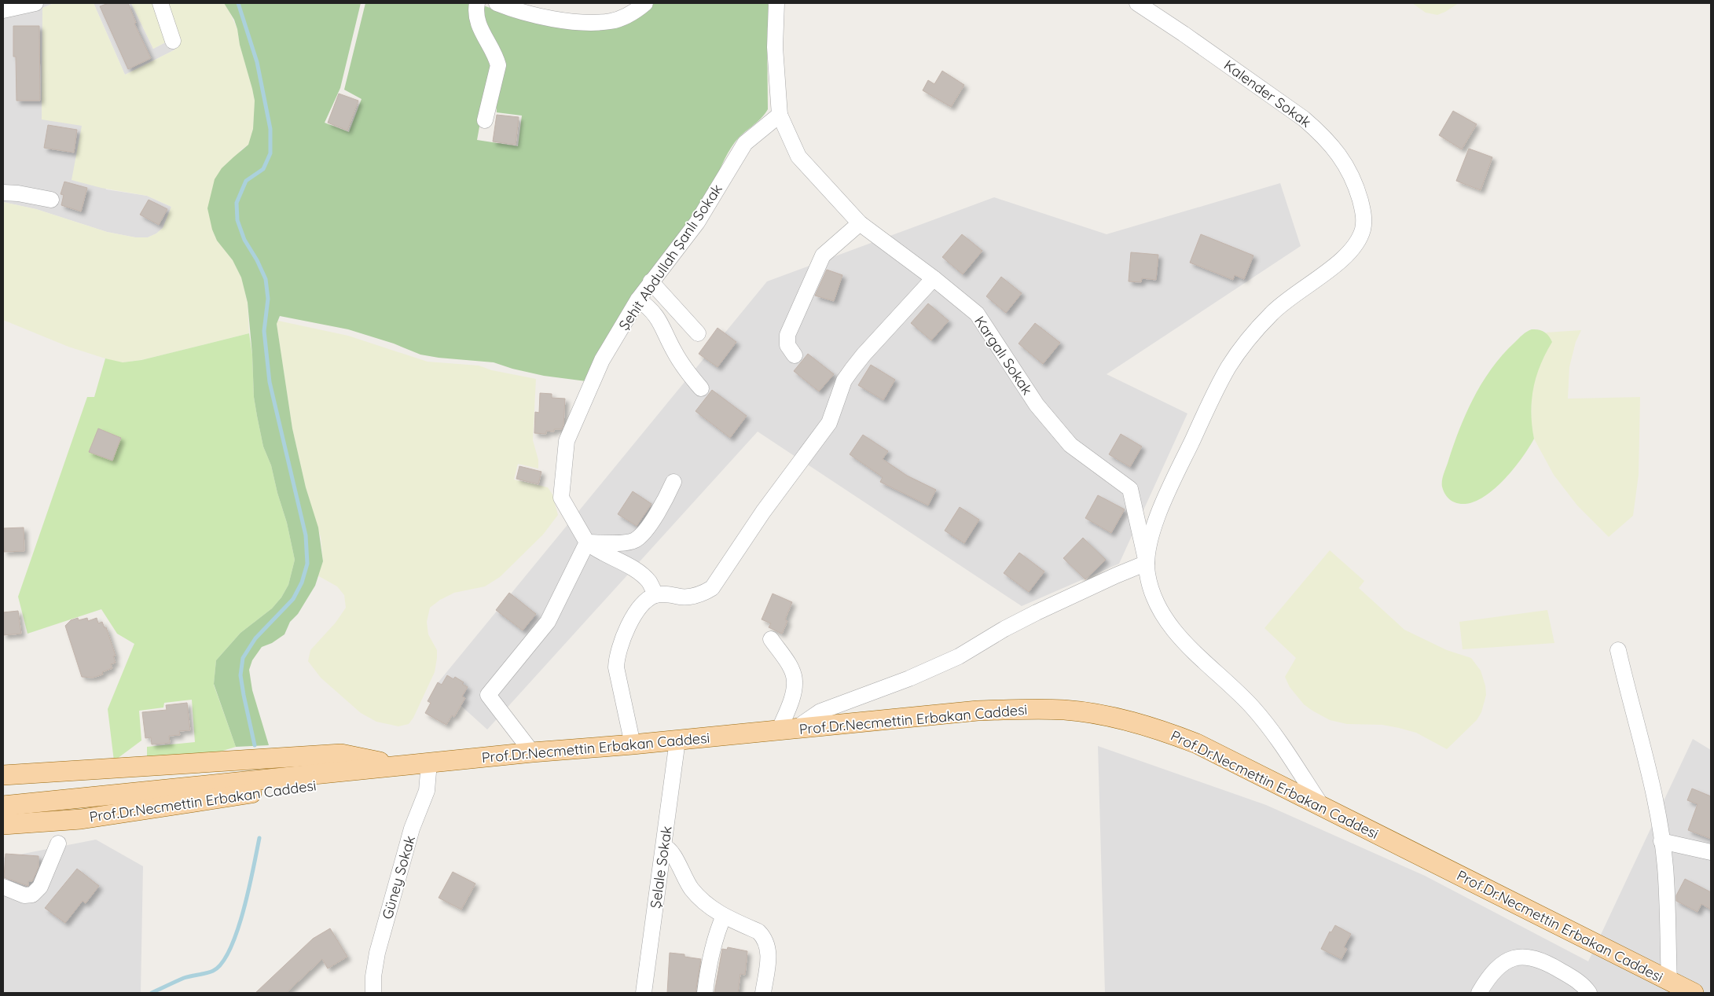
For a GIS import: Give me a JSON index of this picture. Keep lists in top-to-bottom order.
{
  "streets": {
    "main road": ["Prof.Dr.Necmettin Erbakan Caddesi"],
    "street": [
      "Kalender Sokak",
      "Şehit Abdullah Şanlı Sokak",
      "Kargalı Sokak",
      "Şelale Sokak",
      "Güney Sokak"
    ]
  },
  "crossings": [
    ["Kalender Sokak", "Kargalı Sokak"],
    ["Şehit Abdullah Şanlı Sokak", "Kargalı Sokak"],
    ["Prof.Dr.Necmettin Erbakan Caddesi", "Şelale Sokak"],
    ["Prof.Dr.Necmettin Erbakan Caddesi", "Güney Sokak"]
  ]
}
